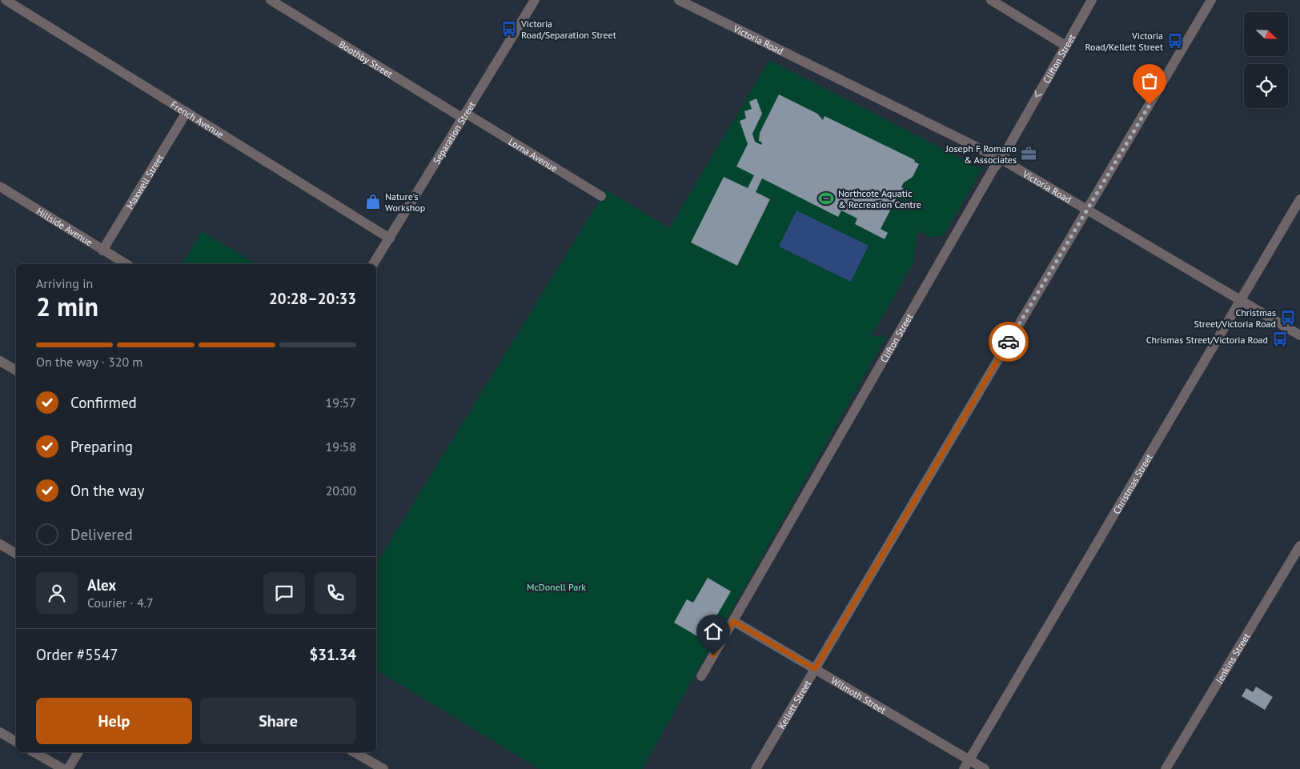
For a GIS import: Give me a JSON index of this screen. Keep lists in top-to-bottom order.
{
  "streets": {
    "street": [
      "Victoria Road",
      "Clifton Street",
      "Boothby Street",
      "French Avenue",
      "Separation Street",
      "Lorna Avenue",
      "Maxwell Street",
      "Hillside Avenue",
      "Christmas Street",
      "Jenkins Street",
      "Wilmoth Street",
      "Kellett Street"
    ]
  },
  "crossings": [
    ["Victoria Road", "Clifton Street"],
    ["Victoria Road", "Christmas Street"],
    ["Victoria Road", "Kellett Street"],
    ["Clifton Street", "Wilmoth Street"],
    ["Boothby Street", "Separation Street"],
    ["Boothby Street", "Lorna Avenue"],
    ["French Avenue", "Separation Street"],
    ["French Avenue", "Maxwell Street"],
    ["Separation Street", "Lorna Avenue"],
    ["Maxwell Street", "Hillside Avenue"],
    ["Christmas Street", "Wilmoth Street"],
    ["Wilmoth Street", "Kellett Street"]
  ],
  "parks": ["McDonell Park"],
  "places": {
    "bus stop": [
      "Victoria Road/Separation Street",
      "Victoria Road/Kellett Street",
      "Christmas Street/Victoria Road",
      "Chrismas Street/Victoria Road"
    ],
    "office": ["Joseph F Romano & Associates"],
    "sports": ["Northcote Aquatic & Recreation Centre"],
    "shop": ["Nature's Workshop"]
  },
  "north": "bottom right",
  "page": {
    "heading": ["2 min", "Arriving in", "20:28–20:33"],
    "panel": [
      "Alex",
      "Courier · 4.7",
      "Order #5547",
      "$31.34"
    ],
    "bar": "On the way · 320 m",
    "list": [
      ["Confirmed", "19:57"],
      ["Preparing", "19:58"],
      ["On the way", "20:00"],
      "Delivered"
    ],
    "buttons": ["Help", "Share"]
  }
}
